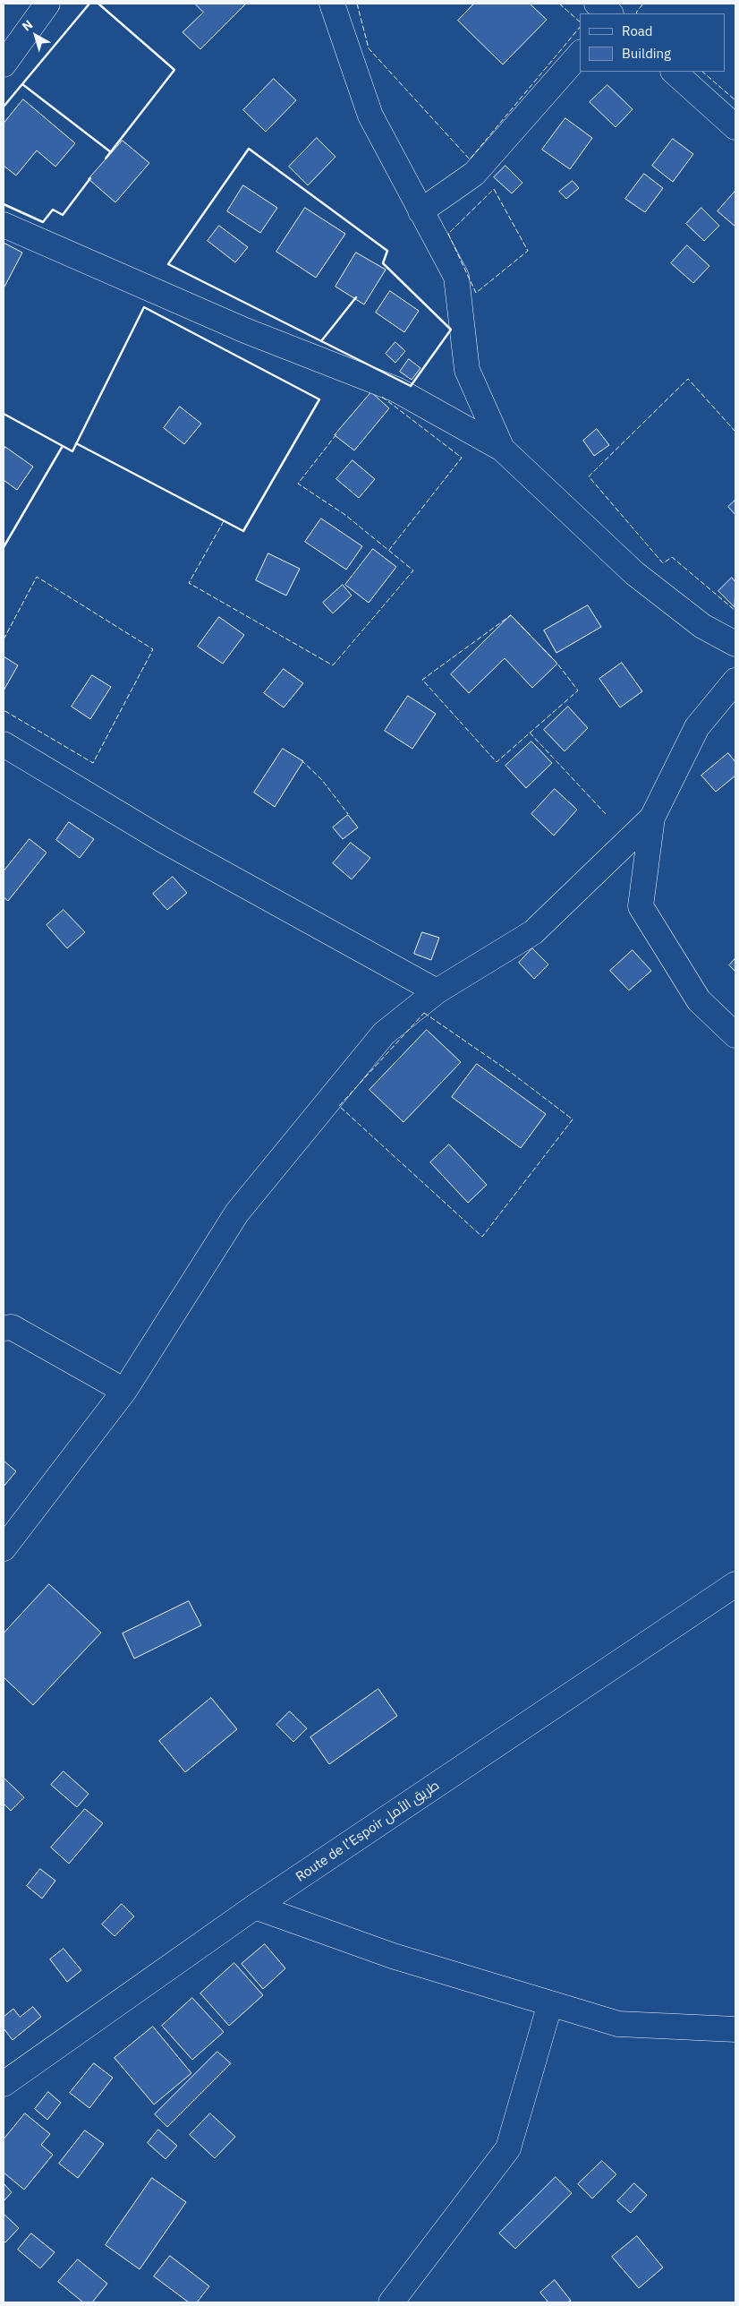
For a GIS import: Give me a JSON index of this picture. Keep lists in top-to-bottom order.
{
  "streets": {
    "main road": ["Route de l’Espoir طريق الأمل"]
  },
  "legend": ["Road", "Building"],
  "north": "top left"
}
